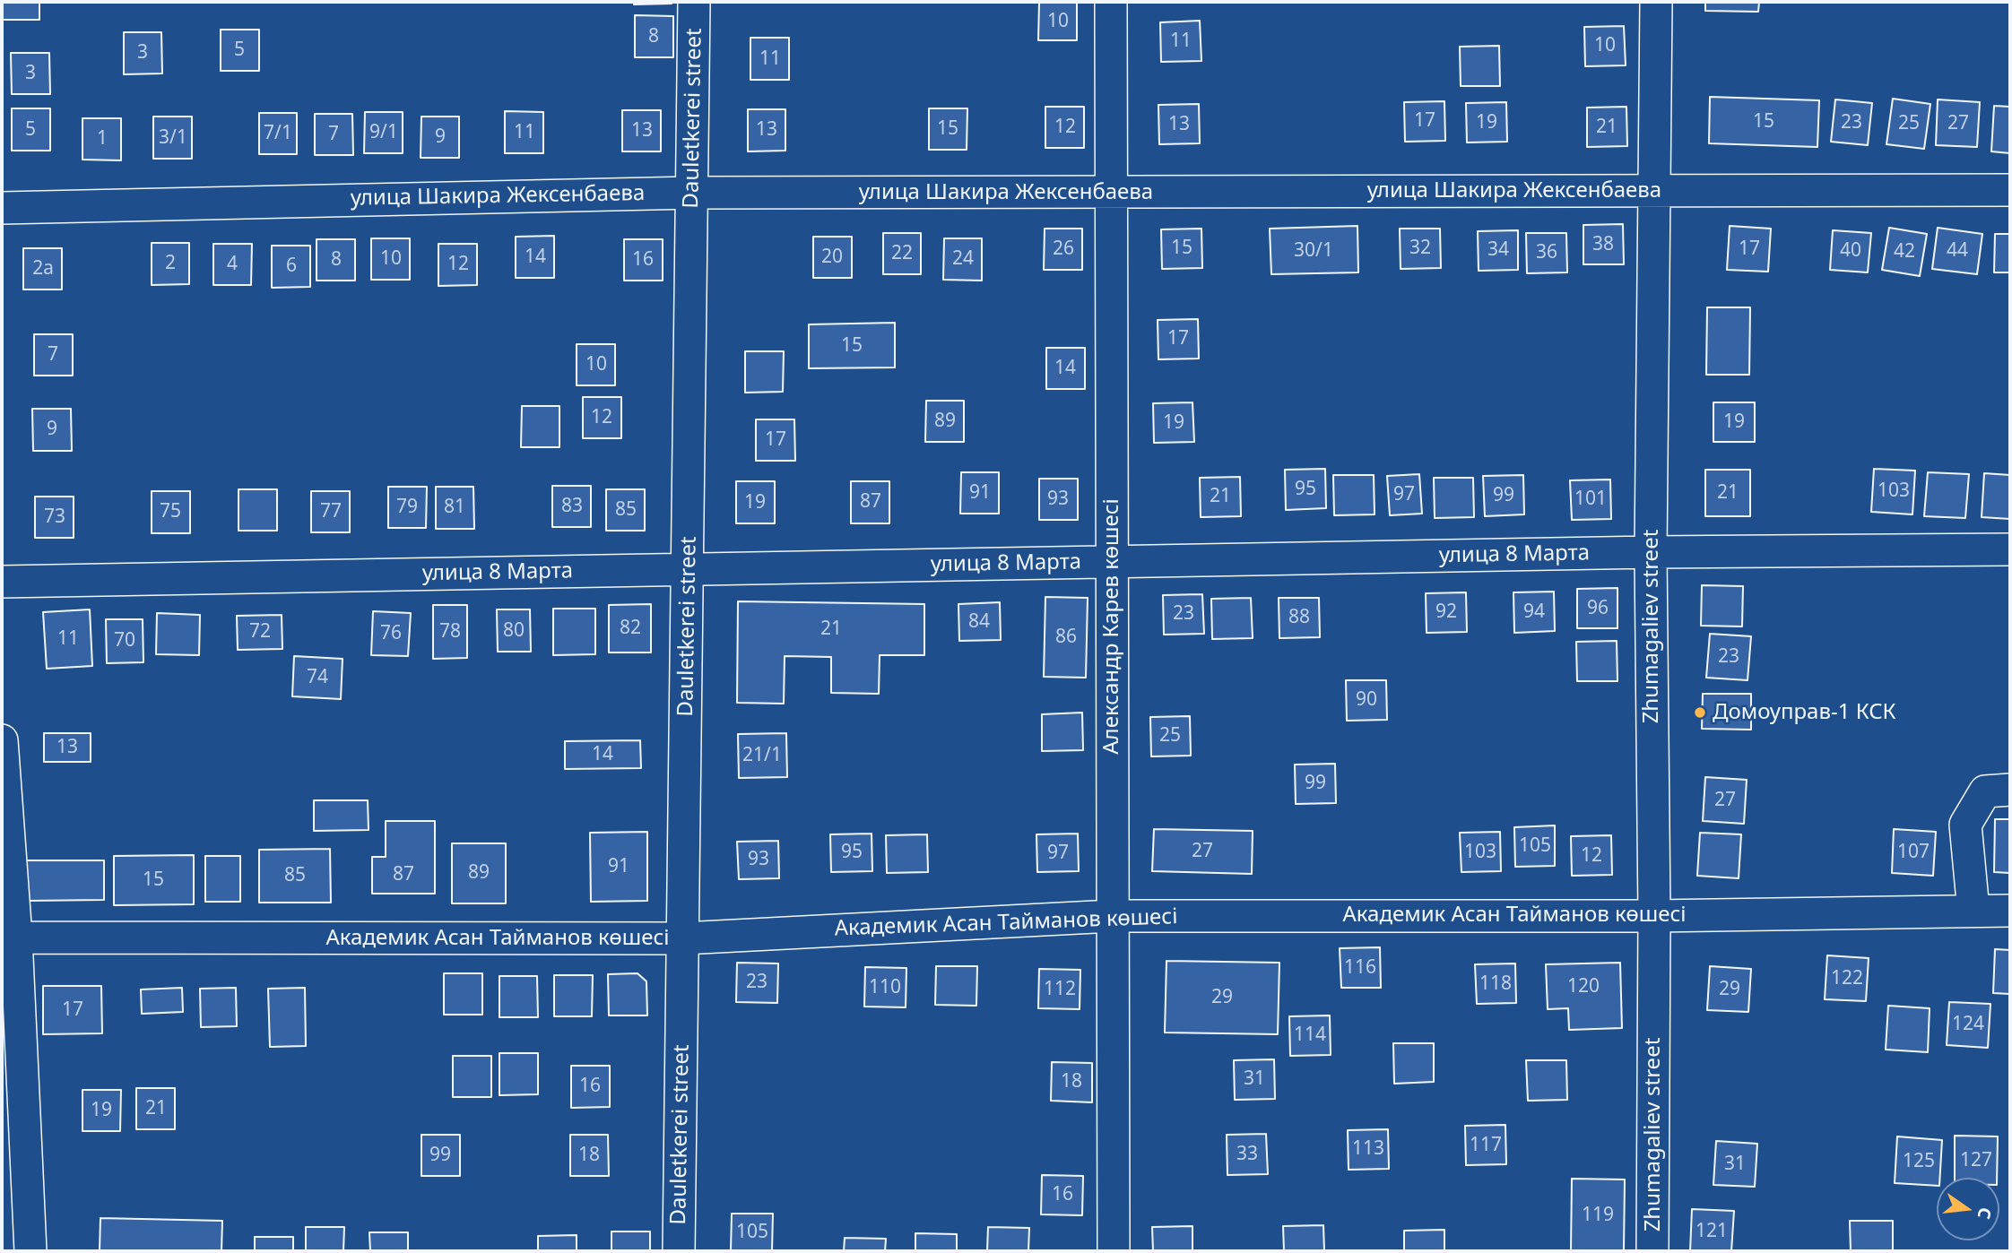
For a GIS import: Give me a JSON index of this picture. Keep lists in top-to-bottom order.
{
  "streets": {
    "street": [
      "Dauletkerei street",
      "улица Шакира Жексенбаева",
      "улица 8 Марта",
      "Александр Карев көшесі",
      "Zhumagaliev street",
      "Академик Асан Тайманов көшесі"
    ]
  },
  "crossings": [
    ["Dauletkerei street", "улица Шакира Жексенбаева"],
    ["Dauletkerei street", "улица 8 Марта"],
    ["Dauletkerei street", "Академик Асан Тайманов көшесі"],
    ["улица Шакира Жексенбаева", "Александр Карев көшесі"],
    ["улица Шакира Жексенбаева", "Zhumagaliev street"],
    ["улица 8 Марта", "Александр Карев көшесі"],
    ["улица 8 Марта", "Zhumagaliev street"],
    ["Александр Карев көшесі", "Академик Асан Тайманов көшесі"],
    ["Zhumagaliev street", "Академик Асан Тайманов көшесі"]
  ],
  "places": ["Домоуправ-1 КСК"],
  "house_numbers": [
    "10",
    "8",
    "11",
    "10",
    "5",
    "3",
    "11",
    "3",
    "17",
    "15",
    "19",
    "23",
    "25",
    "27",
    "13",
    "12",
    "21",
    "15",
    "5",
    "13",
    "13",
    "9/1",
    "11",
    "7/1",
    "7",
    "9",
    "3/1",
    "1",
    "38",
    "15",
    "32",
    "26",
    "17",
    "34",
    "30/1",
    "40",
    "44",
    "42",
    "36",
    "22",
    "14",
    "20",
    "10",
    "24",
    "8",
    "16",
    "2",
    "4",
    "12",
    "6",
    "2а",
    "17",
    "15",
    "7",
    "10",
    "14",
    "12",
    "89",
    "19",
    "19",
    "9",
    "17",
    "95",
    "103",
    "91",
    "21",
    "97",
    "99",
    "21",
    "93",
    "101",
    "87",
    "19",
    "83",
    "79",
    "81",
    "85",
    "75",
    "77",
    "73",
    "96",
    "92",
    "94",
    "23",
    "88",
    "84",
    "82",
    "21",
    "80",
    "72",
    "78",
    "76",
    "86",
    "11",
    "70",
    "23",
    "74",
    "90",
    "25",
    "13",
    "14",
    "21/1",
    "99",
    "27",
    "105",
    "27",
    "95",
    "103",
    "107",
    "97",
    "12",
    "93",
    "91",
    "89",
    "87",
    "85",
    "15",
    "116",
    "122",
    "23",
    "118",
    "120",
    "110",
    "112",
    "29",
    "29",
    "17",
    "124",
    "114",
    "31",
    "18",
    "16",
    "21",
    "19",
    "117",
    "113",
    "33",
    "99",
    "18",
    "127",
    "125",
    "31",
    "16",
    "119",
    "121",
    "105"
  ],
  "north": "right"
}
